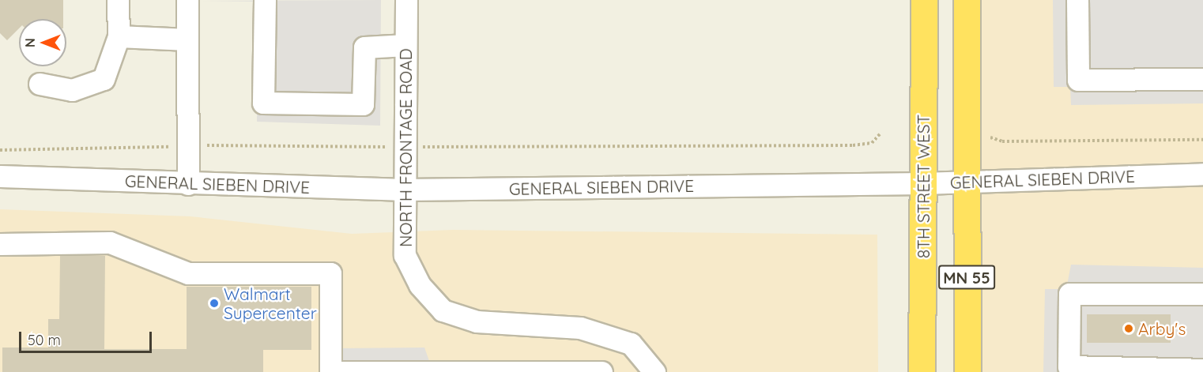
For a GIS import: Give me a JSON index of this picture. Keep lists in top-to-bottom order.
{
  "streets": {
    "highway": ["8TH STREET WEST", "MN 55"],
    "street": ["NORTH FRONTAGE ROAD", "GENERAL SIEBEN DRIVE"]
  },
  "crossings": [
    ["NORTH FRONTAGE ROAD", "GENERAL SIEBEN DRIVE"],
    ["GENERAL SIEBEN DRIVE", "8TH STREET WEST"],
    ["GENERAL SIEBEN DRIVE", "MN 55"]
  ],
  "places": ["Walmart Supercenter", "Arby's"],
  "scale_bar": "50 m",
  "north": "left"
}
